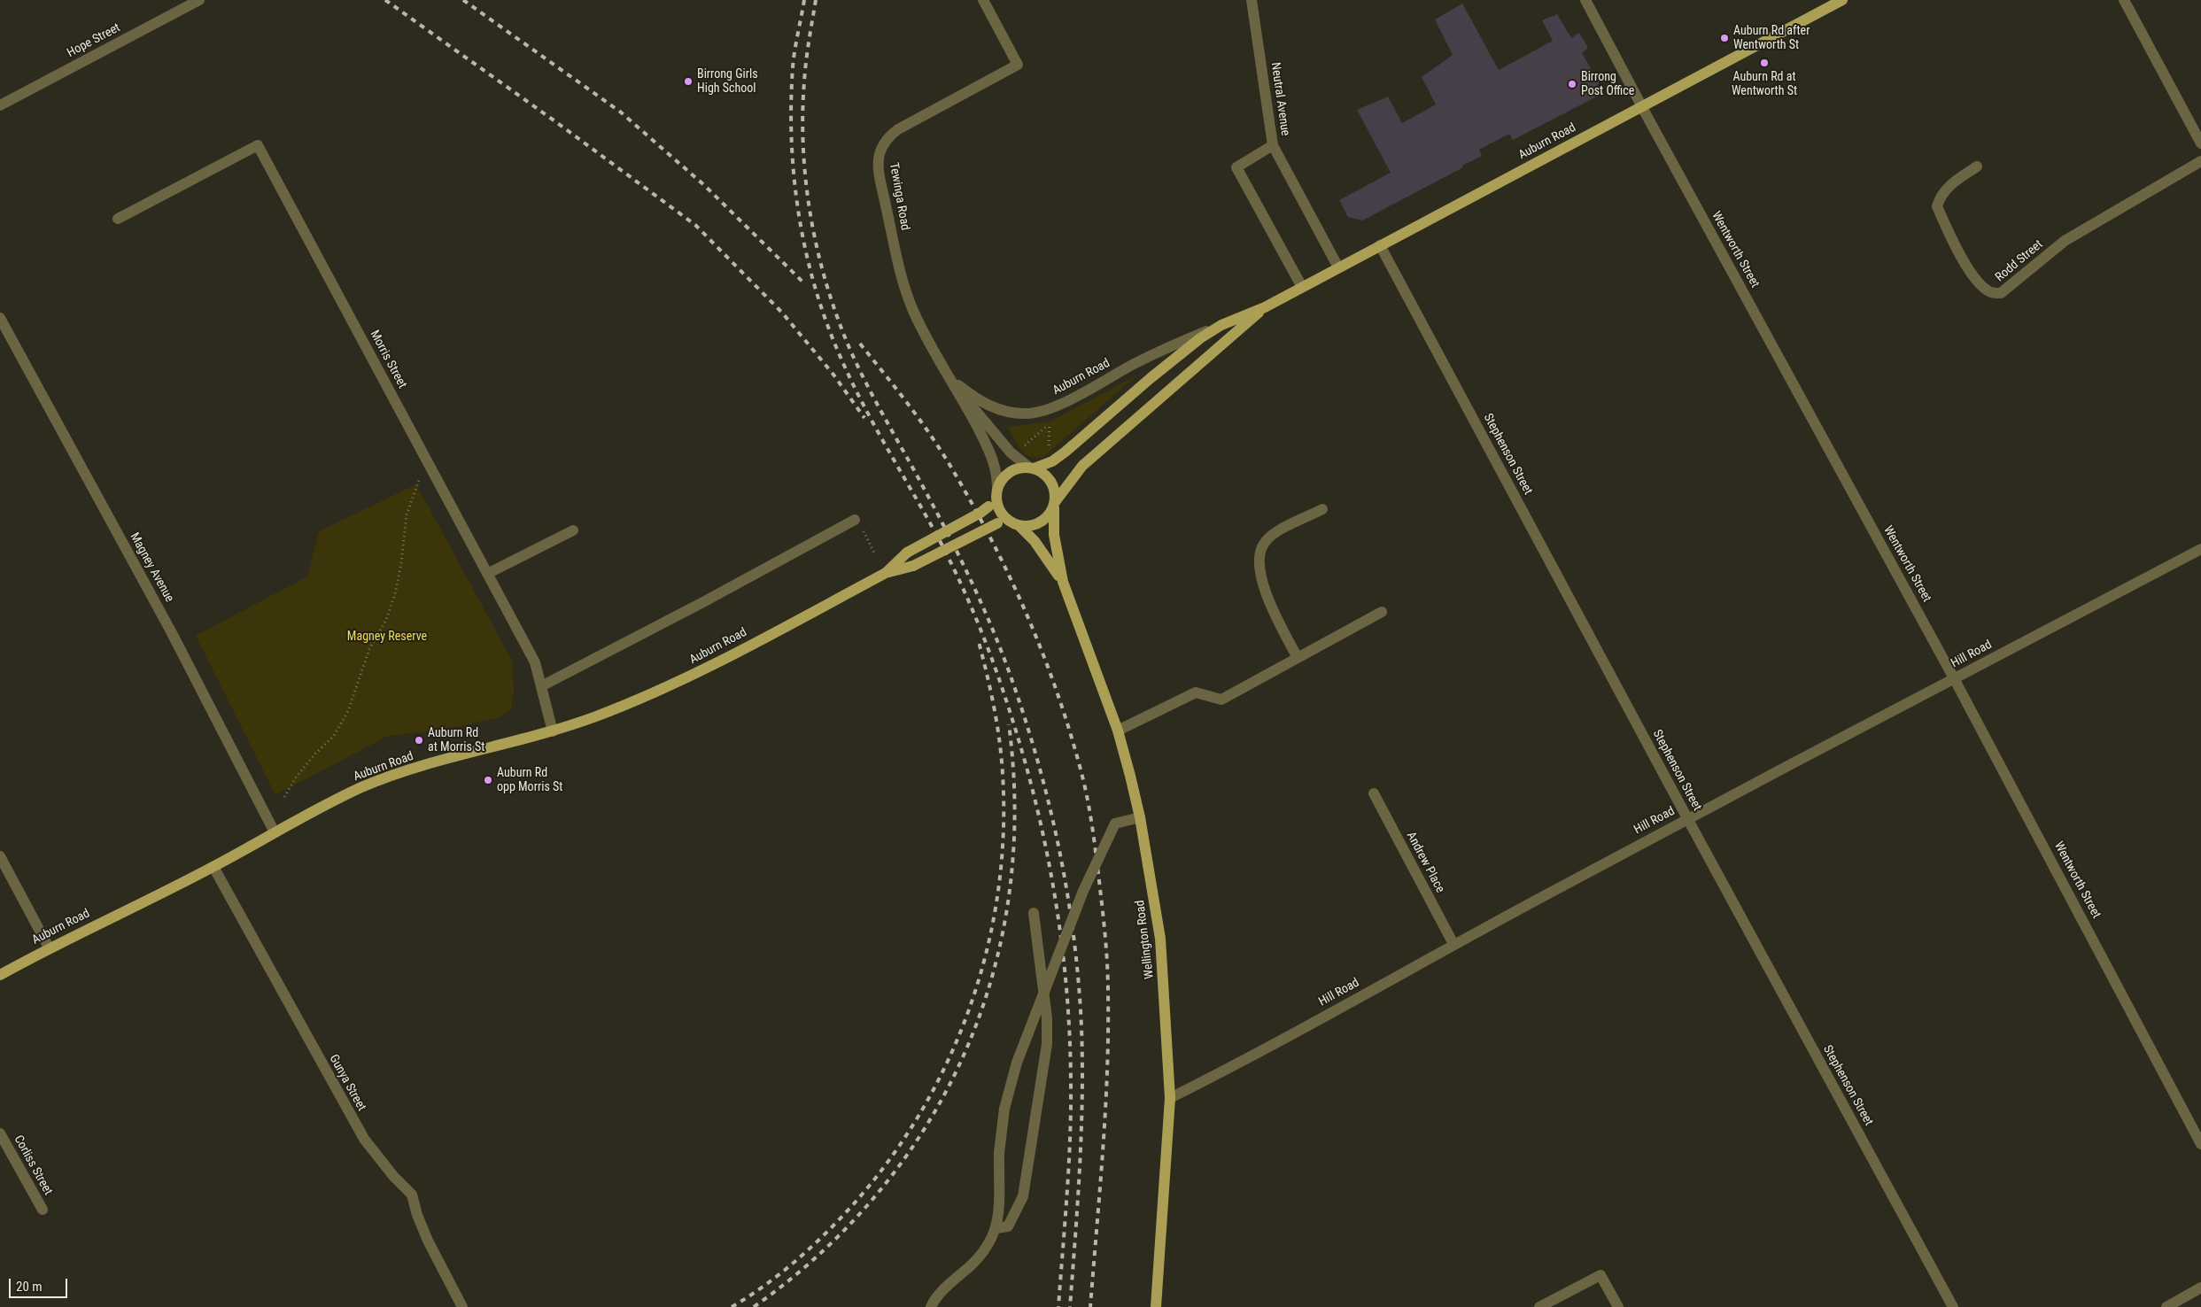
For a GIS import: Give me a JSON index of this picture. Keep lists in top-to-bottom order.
{
  "streets": {
    "main road": ["Auburn Road", "Wellington Road"],
    "street": [
      "Hope Street",
      "Neutral Avenue",
      "Tewinga Road",
      "Wentworth Street",
      "Rodd Street",
      "Morris Street",
      "Stephenson Street",
      "Magney Avenue",
      "Hill Road",
      "Andrew Place",
      "Gunya Street",
      "Corliss Street"
    ]
  },
  "crossings": [
    ["Neutral Avenue", "Auburn Road"],
    ["Auburn Road", "Tewinga Road"],
    ["Auburn Road", "Wentworth Street"],
    ["Auburn Road", "Morris Street"],
    ["Auburn Road", "Stephenson Street"],
    ["Auburn Road", "Magney Avenue"],
    ["Auburn Road", "Wellington Road"],
    ["Auburn Road", "Gunya Street"],
    ["Tewinga Road", "Wellington Road"],
    ["Wentworth Street", "Hill Road"],
    ["Stephenson Street", "Hill Road"],
    ["Hill Road", "Andrew Place"],
    ["Hill Road", "Wellington Road"]
  ],
  "parks": ["Magney Reserve"],
  "places": [
    "Auburn Rd after Wentworth St",
    "Auburn Rd at Wentworth St",
    "Birrong Girls High School",
    "Birrong Post Office",
    "Auburn Rd at Morris St",
    "Auburn Rd opp Morris St"
  ],
  "scale_bar": "20 m"
}
